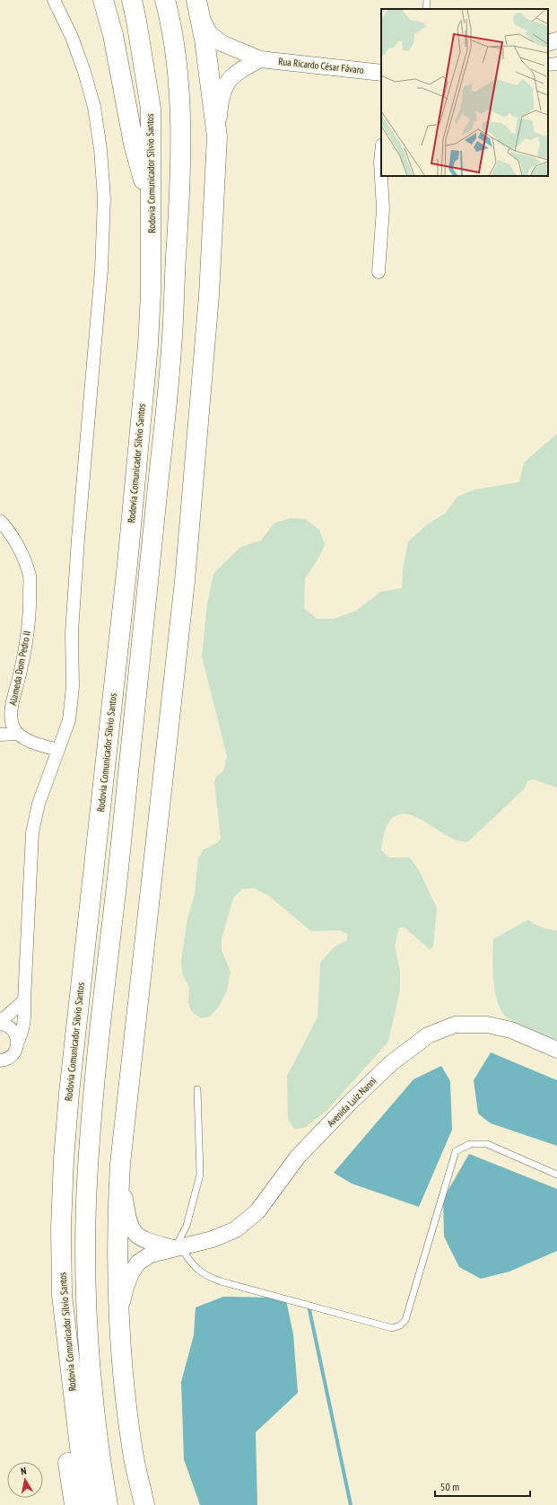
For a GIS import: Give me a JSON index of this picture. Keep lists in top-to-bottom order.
{
  "streets": {
    "highway": ["Rodovia Comunicador Silvio Santos"],
    "street": ["Rua Ricardo César Fávaro", "Alameda Dom Pedro II", "Avenida Luiz Nanni"]
  },
  "scale_bar": "50 m",
  "north": "top"
}
